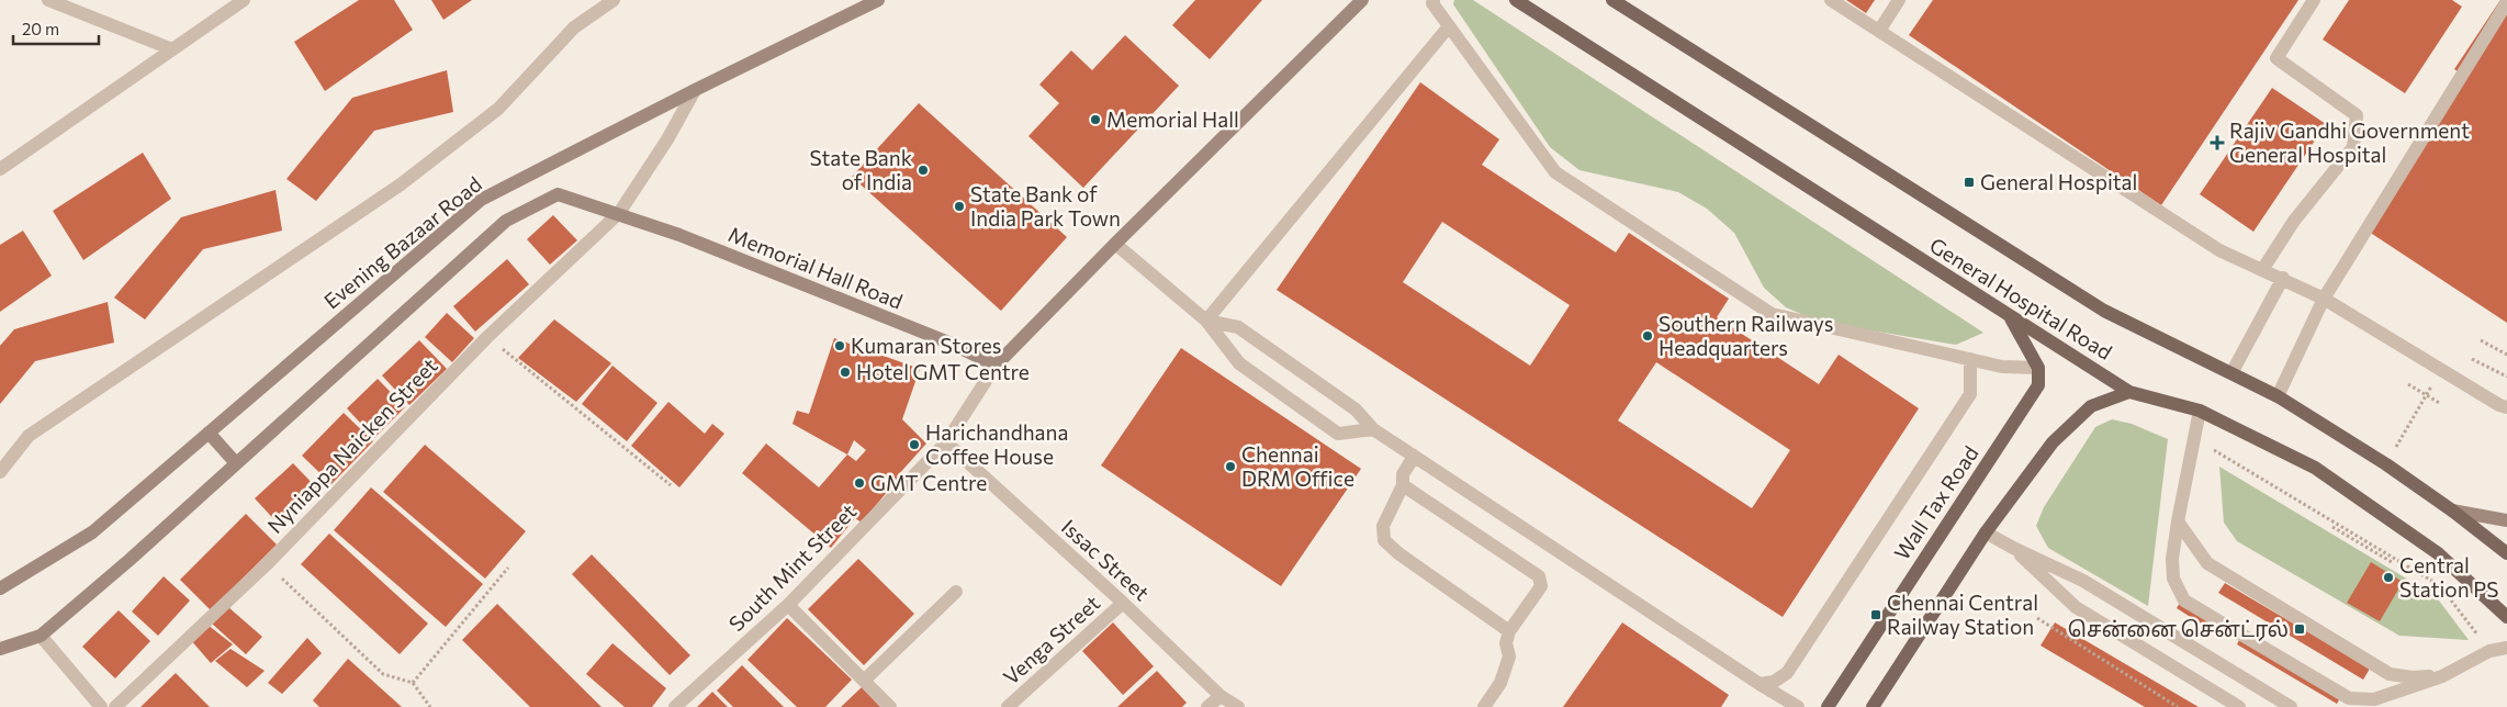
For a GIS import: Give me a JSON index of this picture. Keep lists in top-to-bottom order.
{
  "streets": {
    "main road": [
      "Evening Bazaar Road",
      "Memorial Hall Road",
      "General Hospital Road",
      "Wall Tax Road",
      "South Mint Street"
    ],
    "street": ["Nyniappa Naicken Street", "Issac Street", "Venga Street"]
  },
  "crossings": [
    ["Memorial Hall Road", "Nyniappa Naicken Street"],
    ["Memorial Hall Road", "South Mint Street"],
    ["Issac Street", "South Mint Street"],
    ["Issac Street", "Venga Street"]
  ],
  "places": {
    "other": [
      "Memorial Hall",
      "State Bank of India",
      "State Bank of India Park Town",
      "Southern Railways Headquarters",
      "Kumaran Stores",
      "Hotel GMT Centre",
      "Harichandhana Coffee House",
      "Chennai DRM Office",
      "GMT Centre",
      "Central Station PS"
    ],
    "health": ["Rajiv Gandhi Government General Hospital"],
    "transit": ["General Hospital", "Chennai Central Railway Station", "சென்னை சென்ட்ரல்"]
  },
  "scale_bar": "20 m"
}
